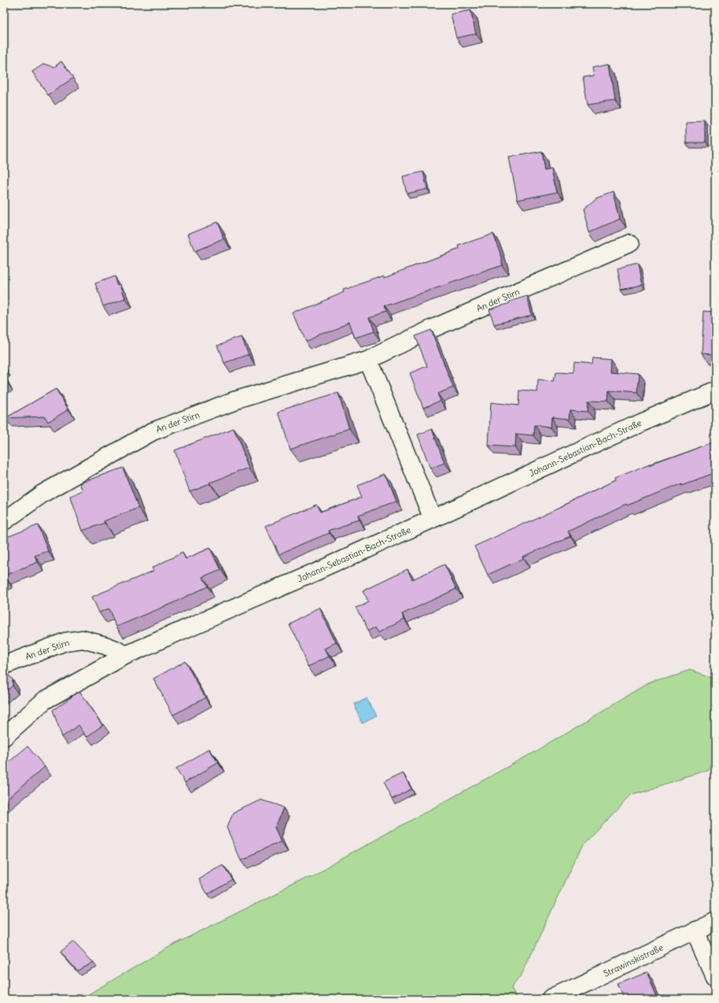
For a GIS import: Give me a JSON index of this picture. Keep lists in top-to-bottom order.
{
  "streets": {
    "street": ["An der Stirn", "Johann-Sebastian-Bach-Straße", "Strawinskistraße"]
  },
  "crossings": [
    ["An der Stirn", "Johann-Sebastian-Bach-Straße"]
  ]
}
